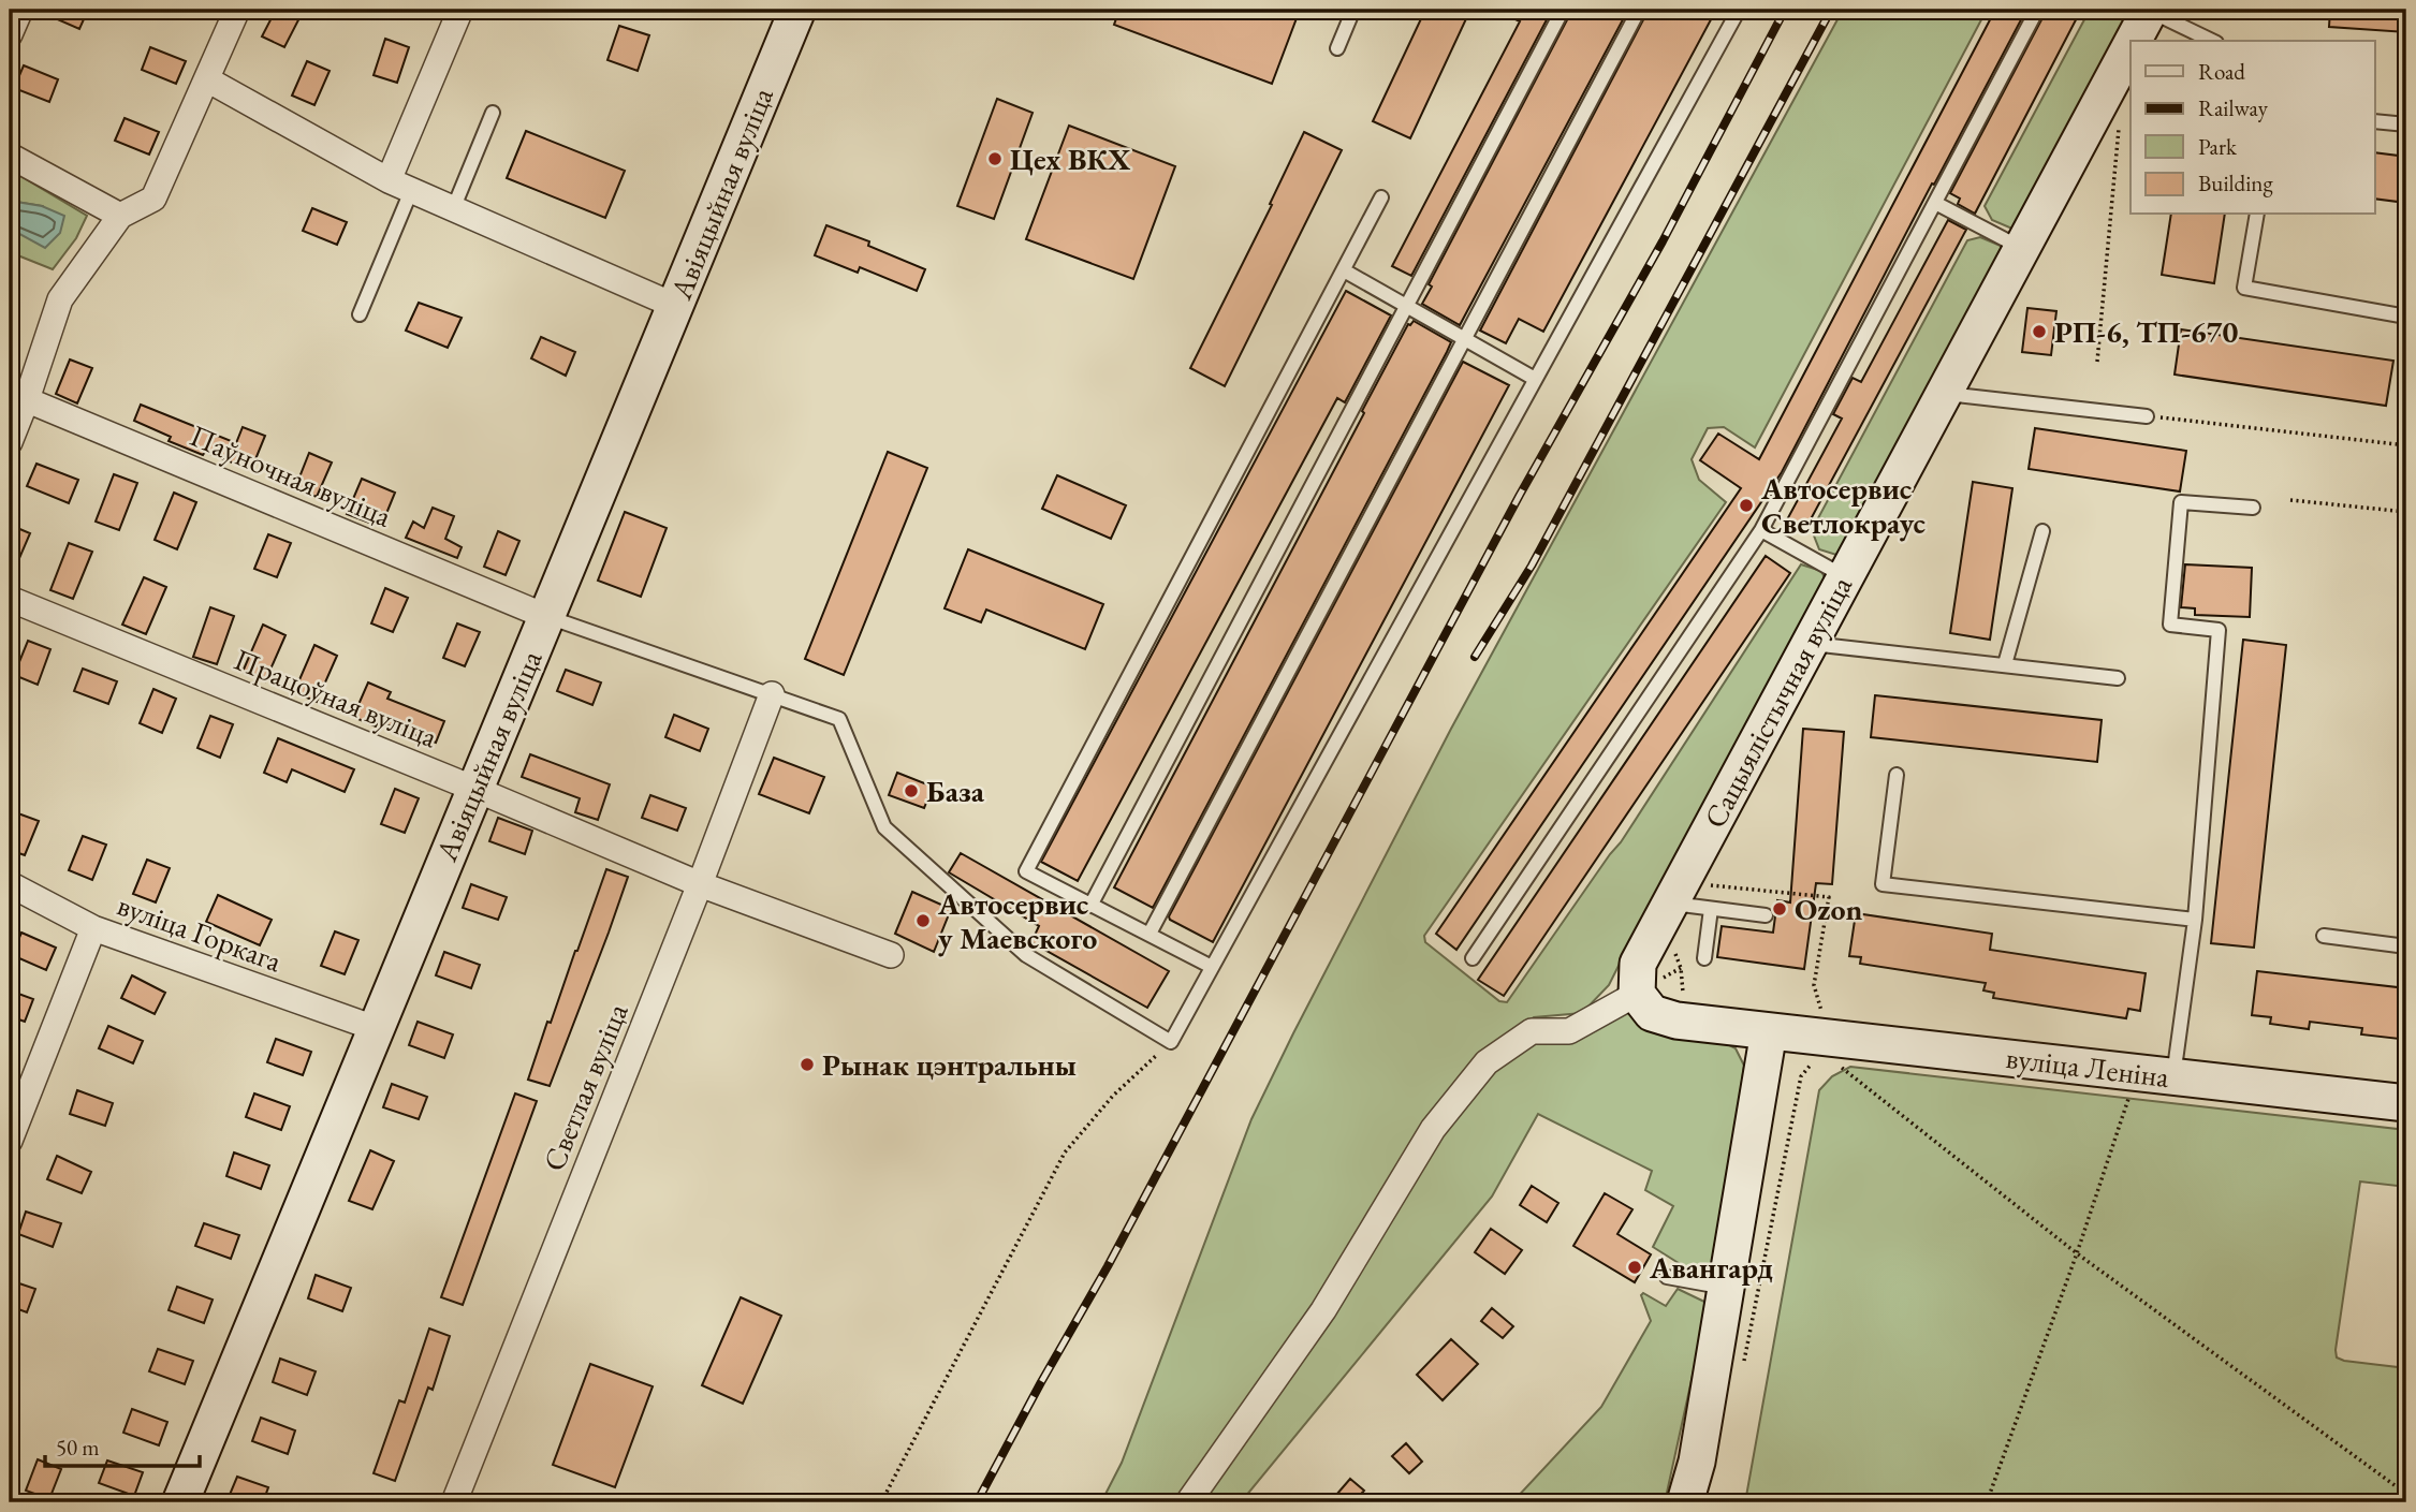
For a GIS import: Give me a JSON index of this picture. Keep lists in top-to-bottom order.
{
  "streets": {
    "street": [
      "Авіяцыйная вуліца",
      "Паўночная вуліца",
      "Працоўная вуліца",
      "Сацыялістычная вуліца",
      "вуліца Горкага",
      "вуліца Леніна",
      "Светлая вуліца"
    ]
  },
  "crossings": [
    ["Авіяцыйная вуліца", "Паўночная вуліца"],
    ["Авіяцыйная вуліца", "Працоўная вуліца"],
    ["Авіяцыйная вуліца", "вуліца Горкага"],
    ["Працоўная вуліца", "Светлая вуліца"]
  ],
  "places": [
    "Цех ВКХ",
    "РП-6, ТП-670",
    "Автосервис Светлокраус",
    "База",
    "Ozon",
    "Автосервис у Маевского",
    "Рынак цэнтральны",
    "Авангард"
  ],
  "legend": [
    "Road",
    "Railway",
    "Park",
    "Building"
  ],
  "scale_bar": "50 m"
}
